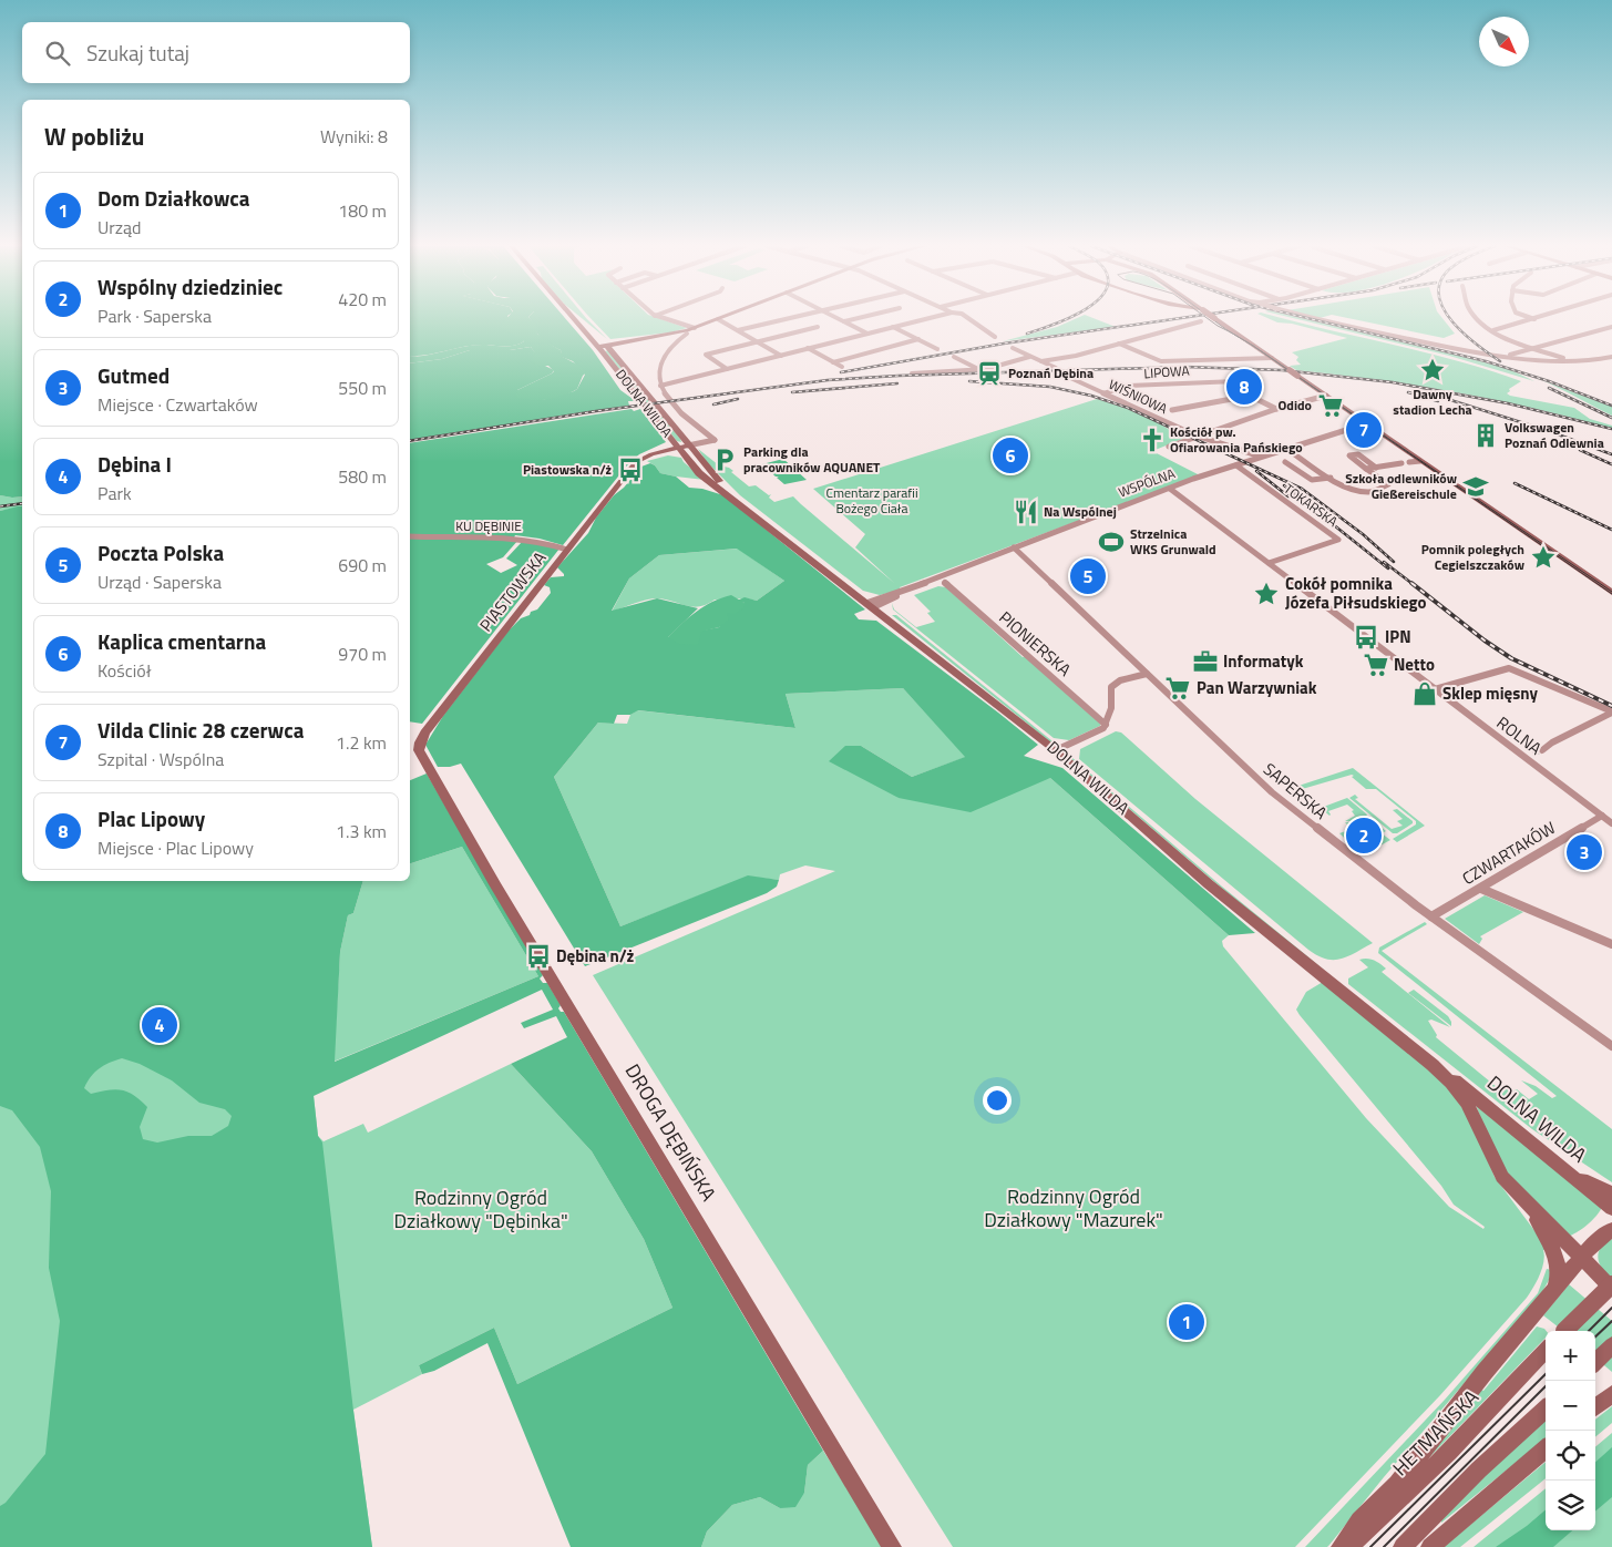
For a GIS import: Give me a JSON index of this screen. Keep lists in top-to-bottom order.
{
  "streets": {
    "street": [
      "LIPOWA",
      "WIŚNIOWA",
      "DOLNA WILDA",
      "WSPÓLNA",
      "TOKARSKA",
      "KU DĘBINIE",
      "PIASTOWSKA",
      "PIONIERSKA",
      "ROLNA",
      "SAPERSKA",
      "CZWARTAKÓW",
      "DROGA DĘBIŃSKA",
      "HETMAŃSKA"
    ]
  },
  "crossings": [
    ["LIPOWA", "WIŚNIOWA"],
    ["WIŚNIOWA", "WSPÓLNA"],
    ["DOLNA WILDA", "WSPÓLNA"],
    ["DOLNA WILDA", "PIASTOWSKA"],
    ["WSPÓLNA", "TOKARSKA"],
    ["WSPÓLNA", "ROLNA"],
    ["WSPÓLNA", "SAPERSKA"],
    ["TOKARSKA", "ROLNA"],
    ["KU DĘBINIE", "PIASTOWSKA"],
    ["PIASTOWSKA", "DROGA DĘBIŃSKA"],
    ["ROLNA", "CZWARTAKÓW"],
    ["SAPERSKA", "CZWARTAKÓW"]
  ],
  "parks": ["Cmentarz parafii Bożego Ciała", "Rodzinny Ogród Działkowy \"Mazurek\"", "Rodzinny Ogród Działkowy \"Dębinka\""],
  "places": {
    "place": ["Dawny stadion Lecha", "Pomnik poległych Cegielszczaków", "Cokół pomnika Józefa Piłsudskiego"],
    "station": ["Poznań Dębina"],
    "supermarket": ["Odido", "Netto", "Pan Warzywniak"],
    "building": ["Volkswagen Poznań Odlewnia"],
    "church": ["Kościół pw. Ofiarowania Pańskiego"],
    "parking": ["Parking dla pracowników AQUANET"],
    "bus stop": ["Piastowska n/ż", "IPN", "Dębina n/ż"],
    "school or university": ["Szkoła odlewników Gießereischule"],
    "restaurant": ["Na Wspólnej"],
    "sports": ["Strzelnica WKS Grunwald"],
    "office": ["Informatyk"],
    "shop": ["Sklep mięsny"]
  },
  "north": "bottom right",
  "page": {
    "search": "Szukaj tutaj",
    "heading": ["W pobliżu", "Wyniki: 8"],
    "list": [
      {
        "mark": "1",
        "name": "Dom Działkowca",
        "note": "Urząd",
        "value": "180 m"
      },
      {
        "mark": "2",
        "name": "Wspólny dziedziniec",
        "note": "Park · Saperska",
        "value": "420 m"
      },
      {
        "mark": "3",
        "name": "Gutmed",
        "note": "Miejsce · Czwartaków",
        "value": "550 m"
      },
      {
        "mark": "4",
        "name": "Dębina I",
        "note": "Park",
        "value": "580 m"
      },
      {
        "mark": "5",
        "name": "Poczta Polska",
        "note": "Urząd · Saperska",
        "value": "690 m"
      },
      {
        "mark": "6",
        "name": "Kaplica cmentarna",
        "note": "Kościół",
        "value": "970 m"
      },
      {
        "mark": "7",
        "name": "Vilda Clinic 28 czerwca",
        "note": "Szpital · Wspólna",
        "value": "1.2 km"
      },
      {
        "mark": "8",
        "name": "Plac Lipowy",
        "note": "Miejsce · Plac Lipowy",
        "value": "1.3 km"
      }
    ],
    "pins": [
      "8",
      "7",
      "6",
      "5",
      "2",
      "3",
      "4",
      "1"
    ],
    "map_buttons": ["+", "−"]
  }
}
